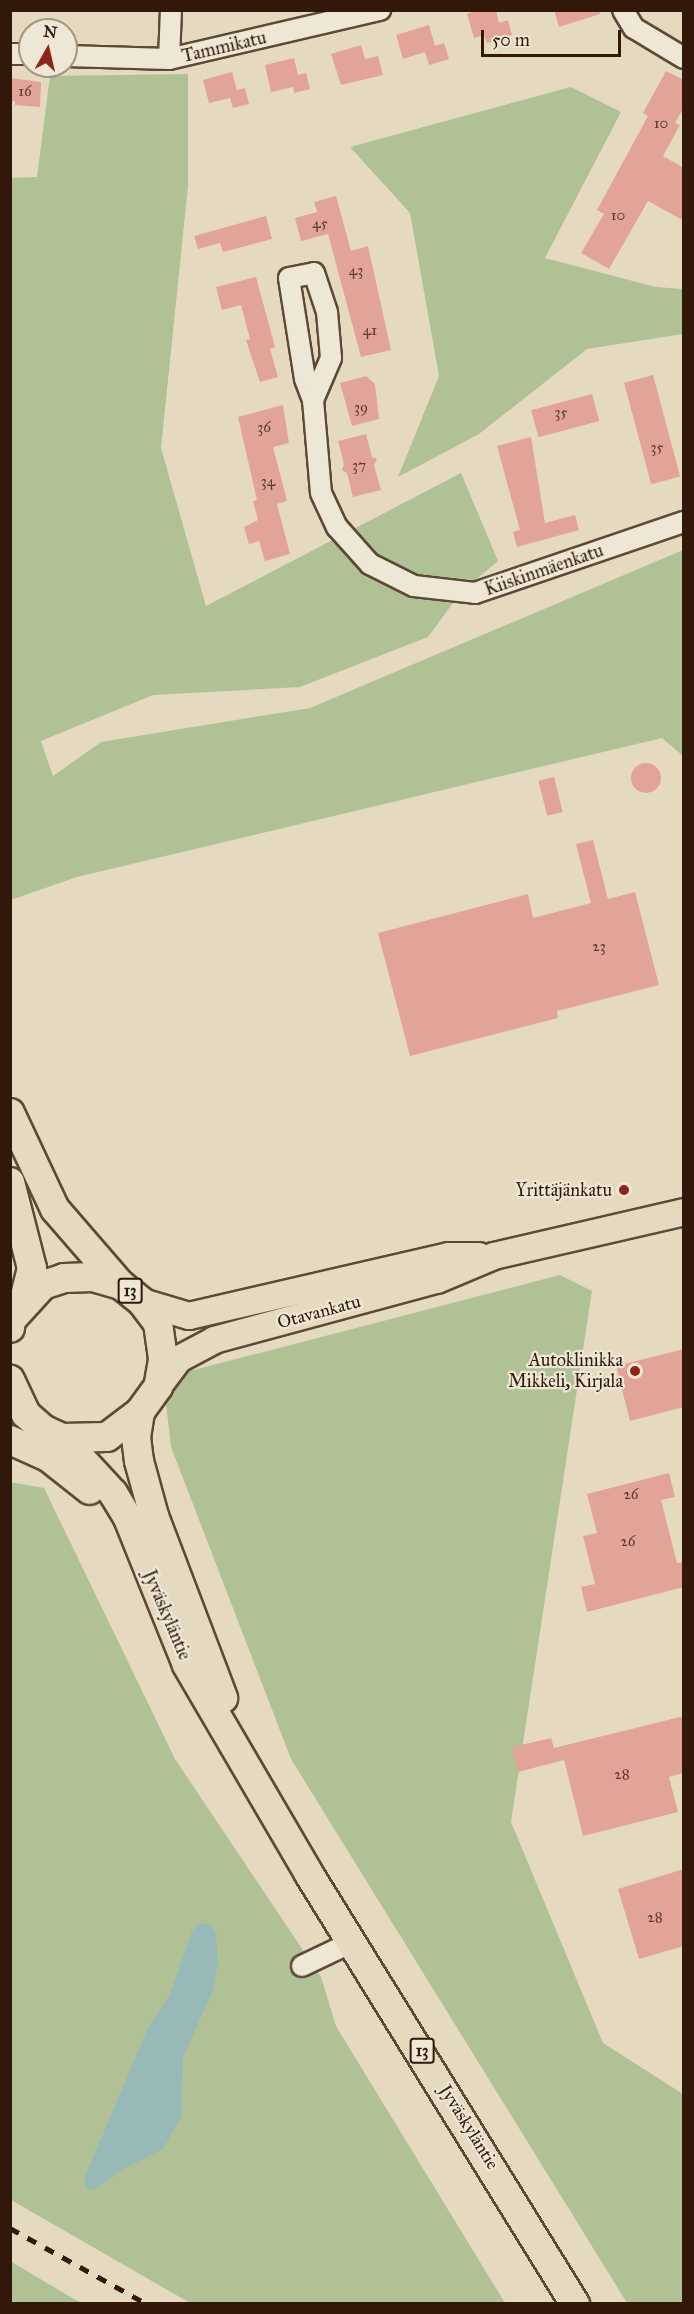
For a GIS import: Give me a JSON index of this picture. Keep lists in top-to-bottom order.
{
  "streets": {
    "highway": ["13", "Jyväskyläntie"],
    "main road": ["Otavankatu"],
    "street": ["Tammikatu", "Kiiskinmäenkatu"]
  },
  "crossings": [
    ["13", "Otavankatu"],
    ["13", "Jyväskyläntie"]
  ],
  "places": ["Yrittäjänkatu", "Autoklinikka Mikkeli, Kirjala"],
  "house_numbers": [
    "16",
    "10",
    "10",
    "45",
    "43",
    "41",
    "39",
    "35",
    "36",
    "35",
    "37",
    "34",
    "23",
    "26",
    "26",
    "28",
    "28"
  ],
  "scale_bar": "50 m",
  "north": "top"
}
